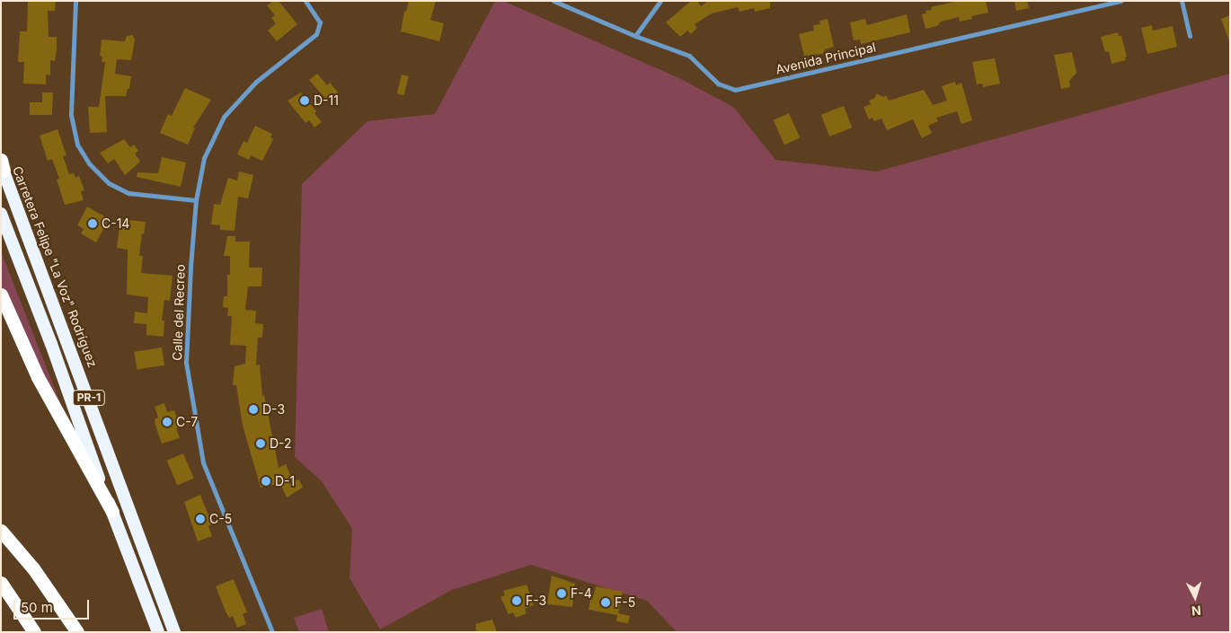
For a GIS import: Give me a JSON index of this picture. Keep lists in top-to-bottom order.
{
  "streets": {
    "highway": ["Carretera Felipe \"La Voz\" Rodríguez", "PR-1"],
    "street": ["Avenida Principal", "Calle del Recreo"]
  },
  "places": [
    "D-11",
    "C-14",
    "D-3",
    "C-7",
    "D-2",
    "D-1",
    "C-5",
    "F-4",
    "F-3",
    "F-5"
  ],
  "scale_bar": "50 m",
  "north": "bottom"
}
